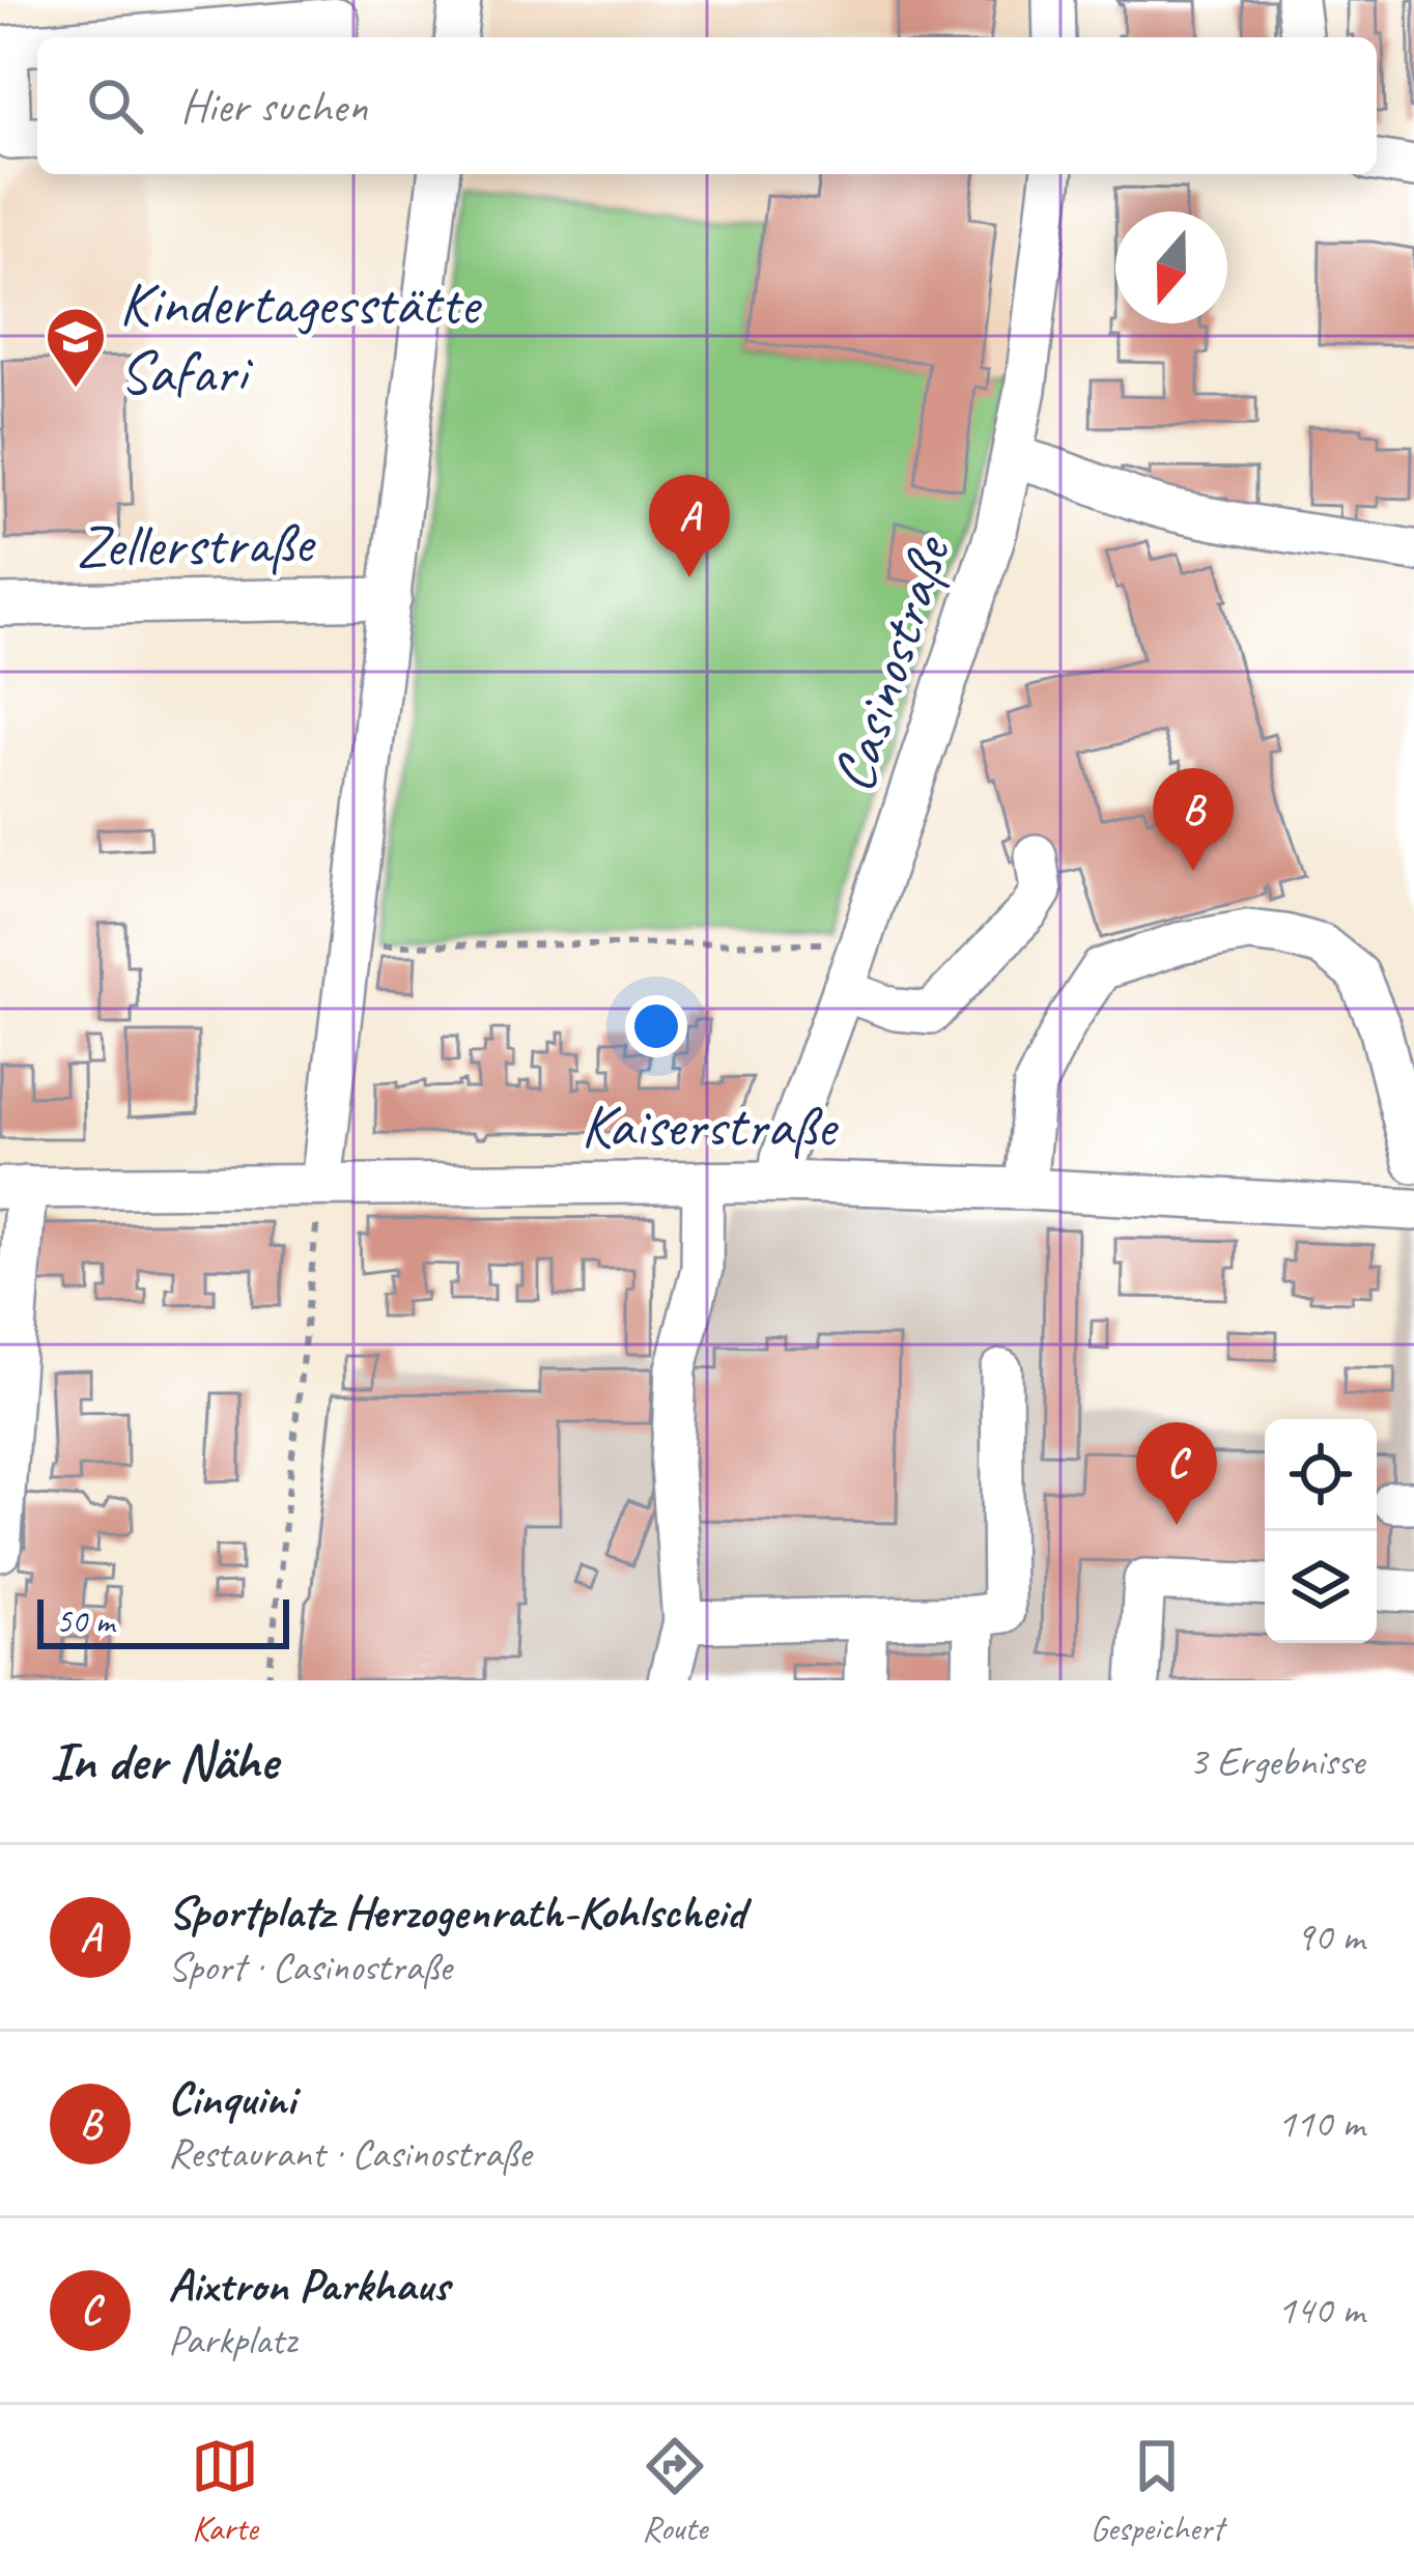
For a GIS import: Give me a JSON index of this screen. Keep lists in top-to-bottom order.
{
  "streets": {
    "street": ["Zellerstraße", "Casinostraße", "Kaiserstraße"]
  },
  "crossings": [
    ["Casinostraße", "Kaiserstraße"]
  ],
  "places": {
    "school or university": ["Kindertagesstätte Safari"]
  },
  "scale_bar": "50 m",
  "north": "bottom",
  "page": {
    "search": "Hier suchen",
    "pins": ["A", "B", "C"],
    "scale": "50 m",
    "heading": ["In der Nähe", "3 Ergebnisse"],
    "list": [
      {
        "mark": "A",
        "name": "Sportplatz Herzogenrath-Kohlscheid",
        "note": "Sport · Casinostraße",
        "value": "90 m"
      },
      {
        "mark": "B",
        "name": "Cinquini",
        "note": "Restaurant · Casinostraße",
        "value": "110 m"
      },
      {
        "mark": "C",
        "name": "Aixtron Parkhaus",
        "note": "Parkplatz",
        "value": "140 m"
      }
    ],
    "nav": ["Karte", "Route", "Gespeichert"]
  }
}
